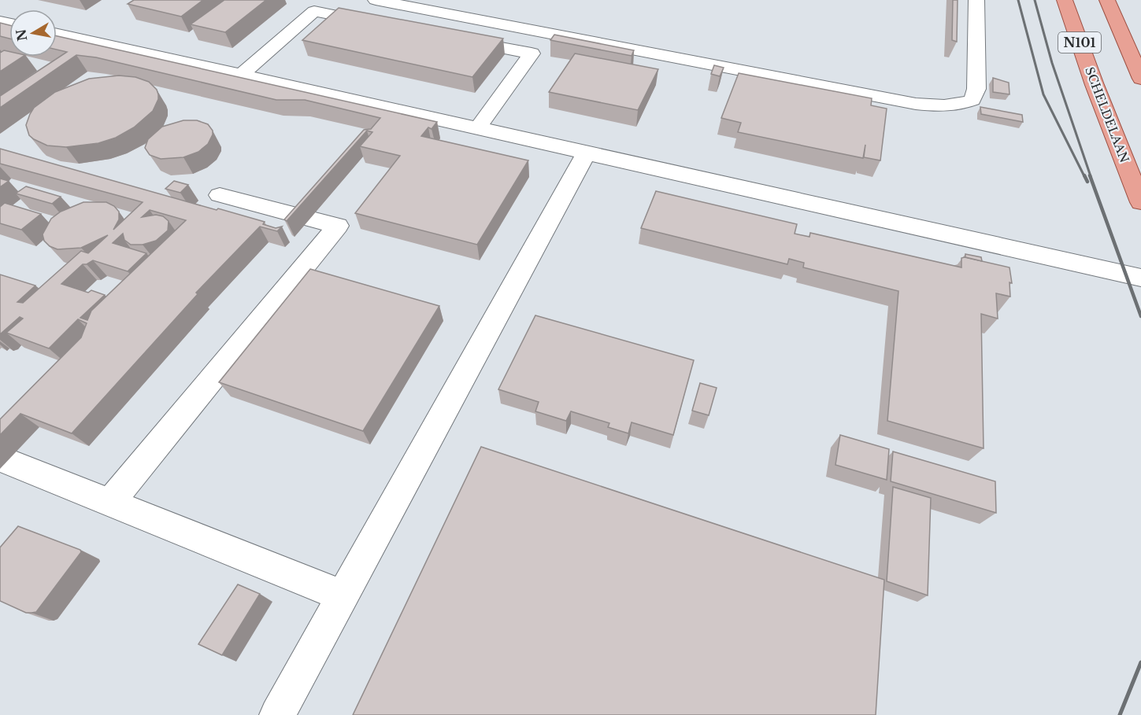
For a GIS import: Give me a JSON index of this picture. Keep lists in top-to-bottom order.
{
  "streets": {
    "main road": ["N101", "SCHELDELAAN"]
  },
  "north": "left"
}
